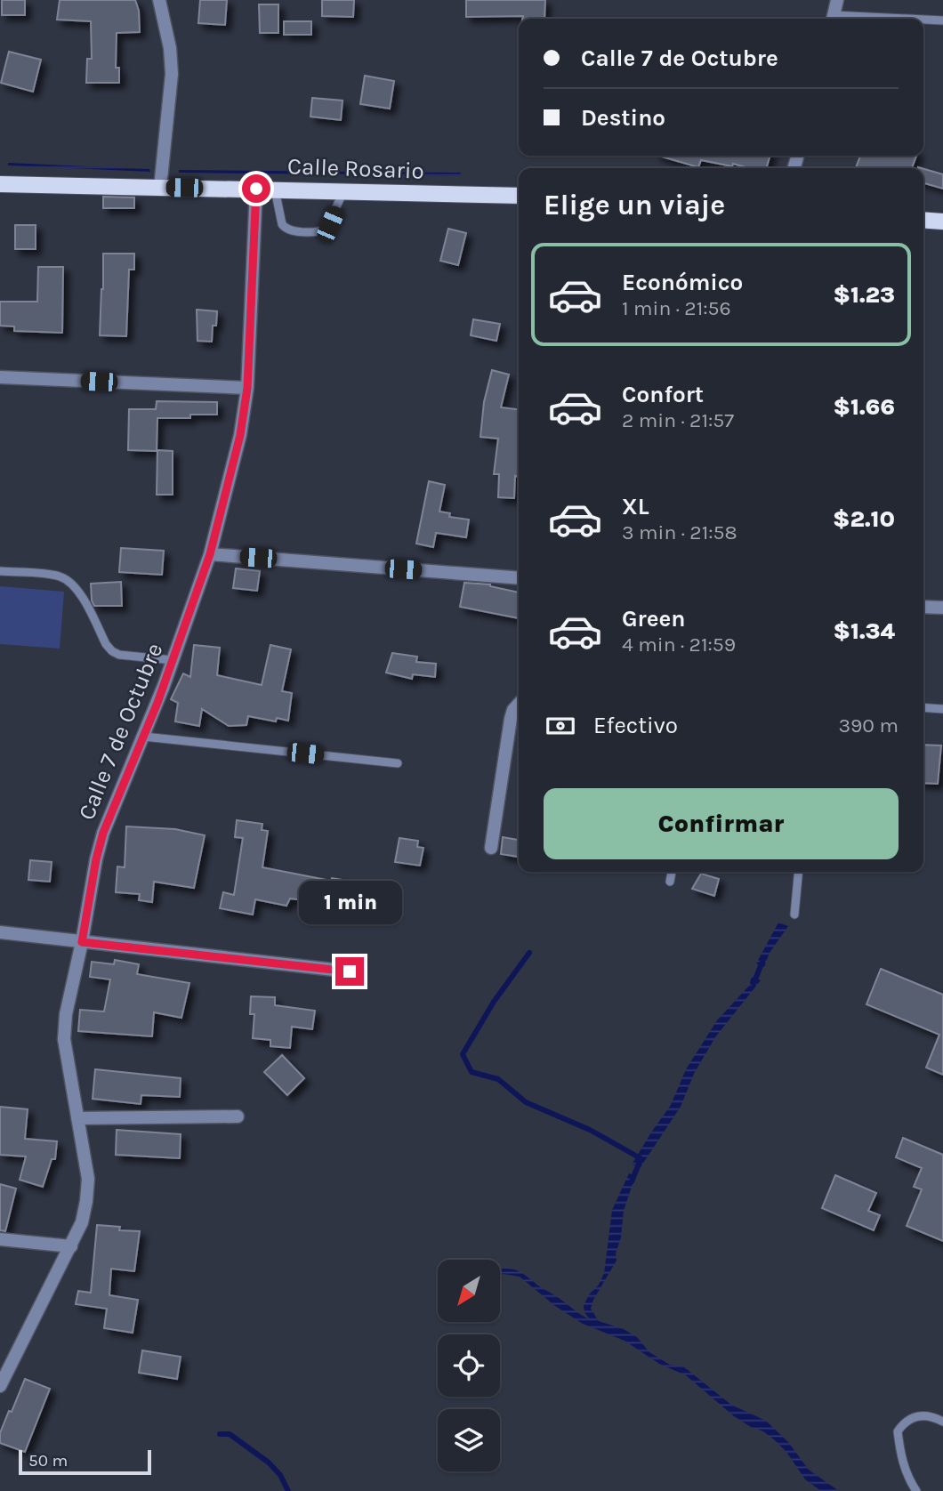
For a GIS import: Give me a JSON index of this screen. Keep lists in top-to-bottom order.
{
  "streets": {
    "main road": ["Calle Rosario"],
    "street": ["Calle 7 de Octubre"]
  },
  "crossings": [
    ["Calle Rosario", "Calle 7 de Octubre"]
  ],
  "scale_bar": "50 m",
  "north": "bottom left",
  "page": {
    "banner": ["Calle 7 de Octubre", "Destino"],
    "heading": "Elige un viaje",
    "list": [
      {
        "name": "Económico",
        "note": "1 min · 21:56",
        "value": "$1.23"
      },
      {
        "name": "Confort",
        "note": "2 min · 21:57",
        "value": "$1.66"
      },
      {
        "name": "XL",
        "note": "3 min · 21:58",
        "value": "$2.10"
      },
      {
        "name": "Green",
        "note": "4 min · 21:59",
        "value": "$1.34"
      }
    ],
    "pay": ["Efectivo", "390 m"],
    "buttons": "Confirmar",
    "bubble": "1 min",
    "scale": "50 m"
  }
}
